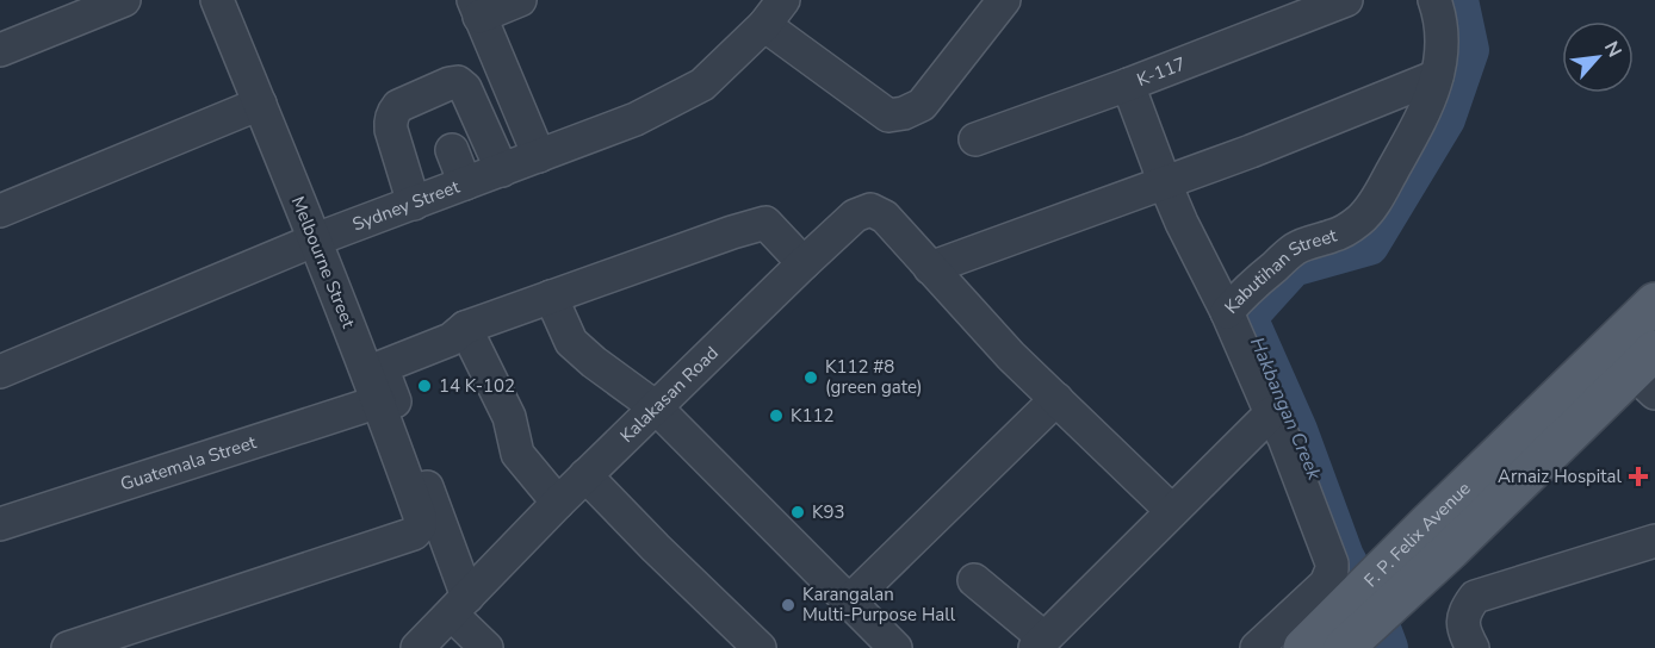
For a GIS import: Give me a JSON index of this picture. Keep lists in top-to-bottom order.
{
  "streets": {
    "main road": ["F. P. Felix Avenue"],
    "street": [
      "K-117",
      "Sydney Street",
      "Melbourne Street",
      "Kabutihan Street",
      "Kalakasan Road",
      "Guatemala Street"
    ]
  },
  "crossings": [
    ["Sydney Street", "Melbourne Street"],
    ["Melbourne Street", "Guatemala Street"],
    ["Kabutihan Street", "F. P. Felix Avenue"]
  ],
  "water": ["Hakbangan Creek"],
  "places": {
    "other": [
      "K112 #8 (green gate)",
      "14 K-102",
      "K112",
      "K93",
      "Karangalan Multi-Purpose Hall"
    ],
    "health": ["Arnaiz Hospital"]
  },
  "north": "top right"
}
